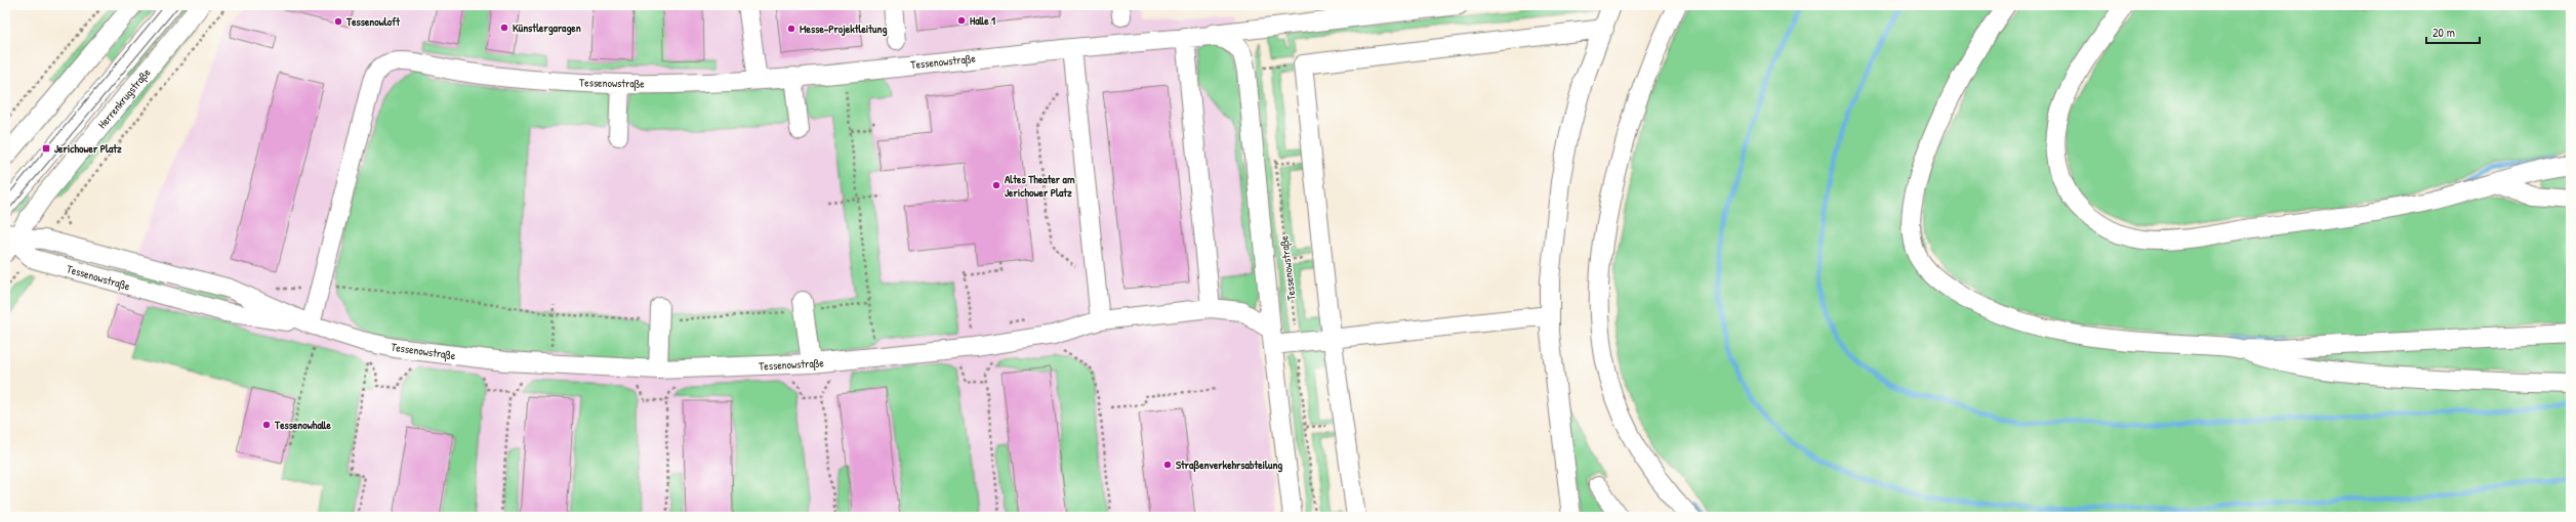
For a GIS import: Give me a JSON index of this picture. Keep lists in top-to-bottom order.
{
  "streets": {
    "street": ["Tessenowstraße", "Herrenkrugstraße"]
  },
  "crossings": [
    ["Tessenowstraße", "Herrenkrugstraße"]
  ],
  "places": {
    "other": [
      "Halle 1",
      "Tessenowloft",
      "Künstlergaragen",
      "Messe-Projektleitung",
      "Altes Theater am Jerichower Platz",
      "Tessenowhalle",
      "Straßenverkehrsabteilung"
    ],
    "transit": ["Jerichower Platz"]
  },
  "scale_bar": "20 m"
}
